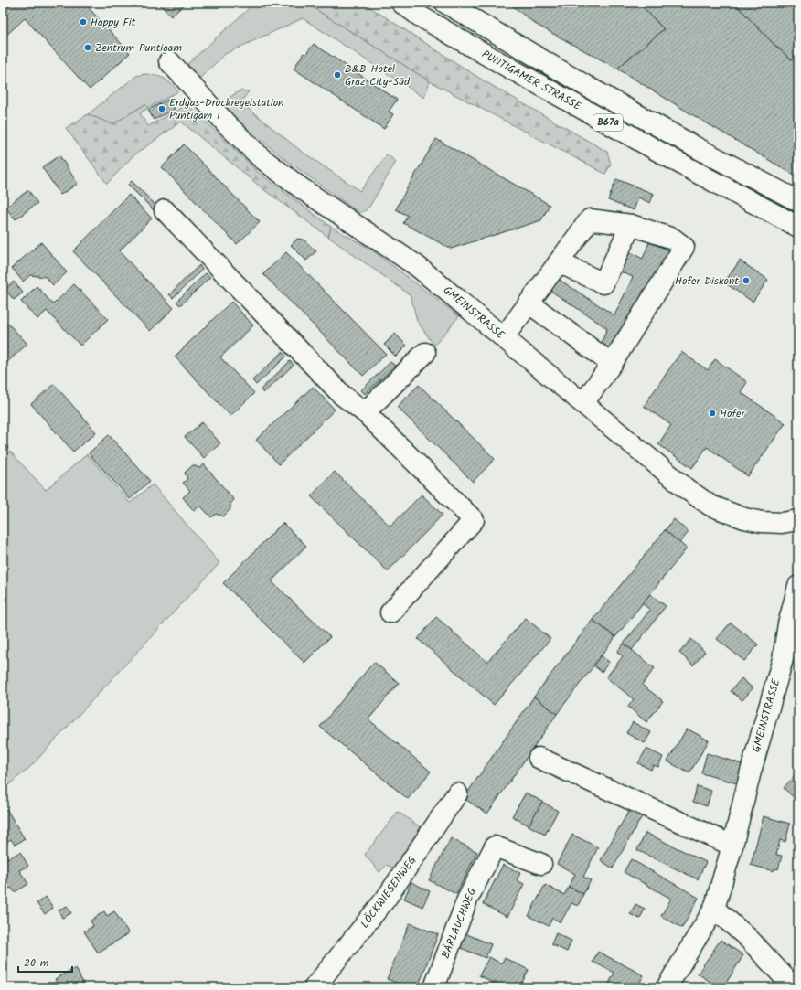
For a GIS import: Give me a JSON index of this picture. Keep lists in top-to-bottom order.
{
  "streets": {
    "street": [
      "PUNTIGAMER STRASSE",
      "B67a",
      "GMEINSTRASSE",
      "LÖCKWIESENWEG",
      "BÄRLAUCHWEG"
    ]
  },
  "places": [
    "Happy Fit",
    "Zentrum Puntigam",
    "B&B Hotel Graz City-Süd",
    "Erdgas-Druckregelstation Puntigam 1",
    "Hofer Diskont",
    "Hofer"
  ],
  "scale_bar": "20 m"
}
